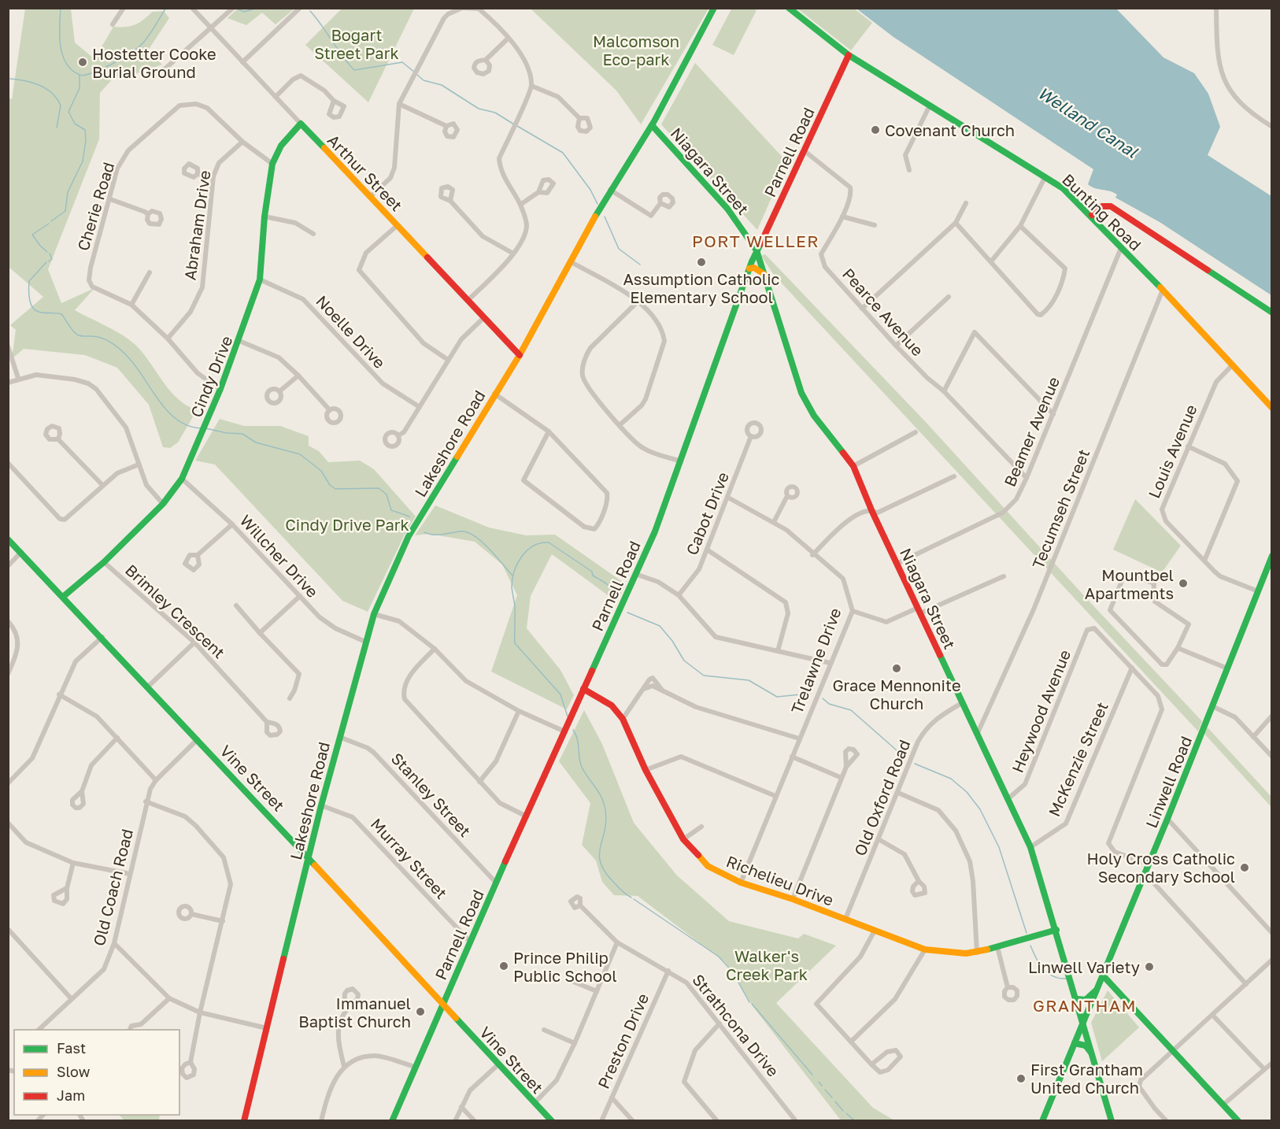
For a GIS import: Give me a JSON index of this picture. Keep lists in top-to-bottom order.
{
  "streets": {
    "main road": [
      "Parnell Road",
      "Niagara Street",
      "Arthur Street",
      "Bunting Road",
      "Cindy Drive",
      "Lakeshore Road",
      "Vine Street",
      "Linwell Road",
      "Richelieu Drive"
    ],
    "street": [
      "Cherie Road",
      "Abraham Drive",
      "Pearce Avenue",
      "Noelle Drive",
      "Beamer Avenue",
      "Louis Avenue",
      "Tecumseh Street",
      "Cabot Drive",
      "Willcher Drive",
      "Brimley Crescent",
      "Trelawne Drive",
      "Heywood Avenue",
      "McKenzie Street",
      "Stanley Street",
      "Old Oxford Road",
      "Murray Street",
      "Old Coach Road",
      "Strathcona Drive",
      "Preston Drive"
    ]
  },
  "crossings": [
    ["Parnell Road", "Niagara Street"],
    ["Parnell Road", "Bunting Road"],
    ["Parnell Road", "Pearce Avenue"],
    ["Parnell Road", "Vine Street"],
    ["Parnell Road", "Stanley Street"],
    ["Parnell Road", "Murray Street"],
    ["Parnell Road", "Richelieu Drive"],
    ["Niagara Street", "Beamer Avenue"],
    ["Niagara Street", "Lakeshore Road"],
    ["Niagara Street", "Tecumseh Street"],
    ["Niagara Street", "Heywood Avenue"],
    ["Niagara Street", "McKenzie Street"],
    ["Niagara Street", "Linwell Road"],
    ["Niagara Street", "Old Oxford Road"],
    ["Niagara Street", "Richelieu Drive"],
    ["Arthur Street", "Cindy Drive"],
    ["Arthur Street", "Lakeshore Road"],
    ["Cherie Road", "Abraham Drive"],
    ["Cherie Road", "Cindy Drive"],
    ["Bunting Road", "Beamer Avenue"],
    ["Bunting Road", "Louis Avenue"],
    ["Bunting Road", "Tecumseh Street"],
    ["Pearce Avenue", "Beamer Avenue"],
    ["Noelle Drive", "Cindy Drive"],
    ["Cindy Drive", "Willcher Drive"],
    ["Cindy Drive", "Brimley Crescent"],
    ["Cindy Drive", "Vine Street"],
    ["Lakeshore Road", "Willcher Drive"],
    ["Lakeshore Road", "Vine Street"],
    ["Lakeshore Road", "Stanley Street"],
    ["Lakeshore Road", "Murray Street"],
    ["Louis Avenue", "Linwell Road"],
    ["Cabot Drive", "Trelawne Drive"],
    ["Trelawne Drive", "Richelieu Drive"],
    ["Heywood Avenue", "McKenzie Street"],
    ["Vine Street", "Old Coach Road"],
    ["Old Oxford Road", "Richelieu Drive"],
    ["Strathcona Drive", "Preston Drive"]
  ],
  "districts": ["PORT WELLER", "GRANTHAM"],
  "water": ["Welland Canal"],
  "parks": [
    "Bogart Street Park",
    "Malcomson Eco-park",
    "Cindy Drive Park",
    "Walker's Creek Park"
  ],
  "places": [
    "Hostetter Cooke Burial Ground",
    "Covenant Church",
    "Assumption Catholic Elementary School",
    "Mountbel Apartments",
    "Grace Mennonite Church",
    "Holy Cross Catholic Secondary School",
    "Prince Philip Public School",
    "Linwell Variety",
    "Immanuel Baptist Church",
    "First Grantham United Church"
  ],
  "legend": ["Fast", "Slow", "Jam"]
}
